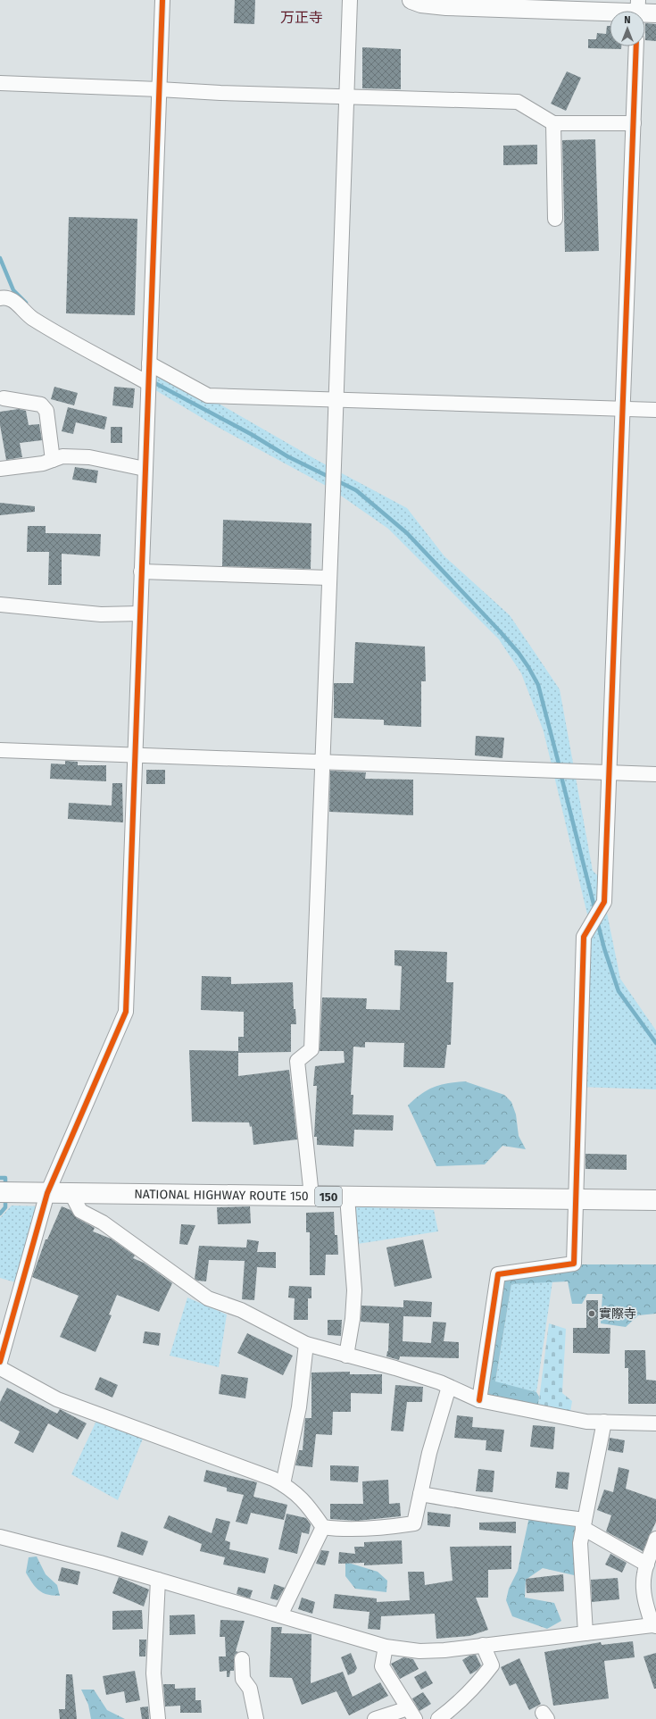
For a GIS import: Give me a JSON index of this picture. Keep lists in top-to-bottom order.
{
  "streets": {
    "highway": ["NATIONAL HIGHWAY ROUTE 150", "150"]
  },
  "districts": ["万正寺"],
  "places": ["實際寺"],
  "north": "top"
}
